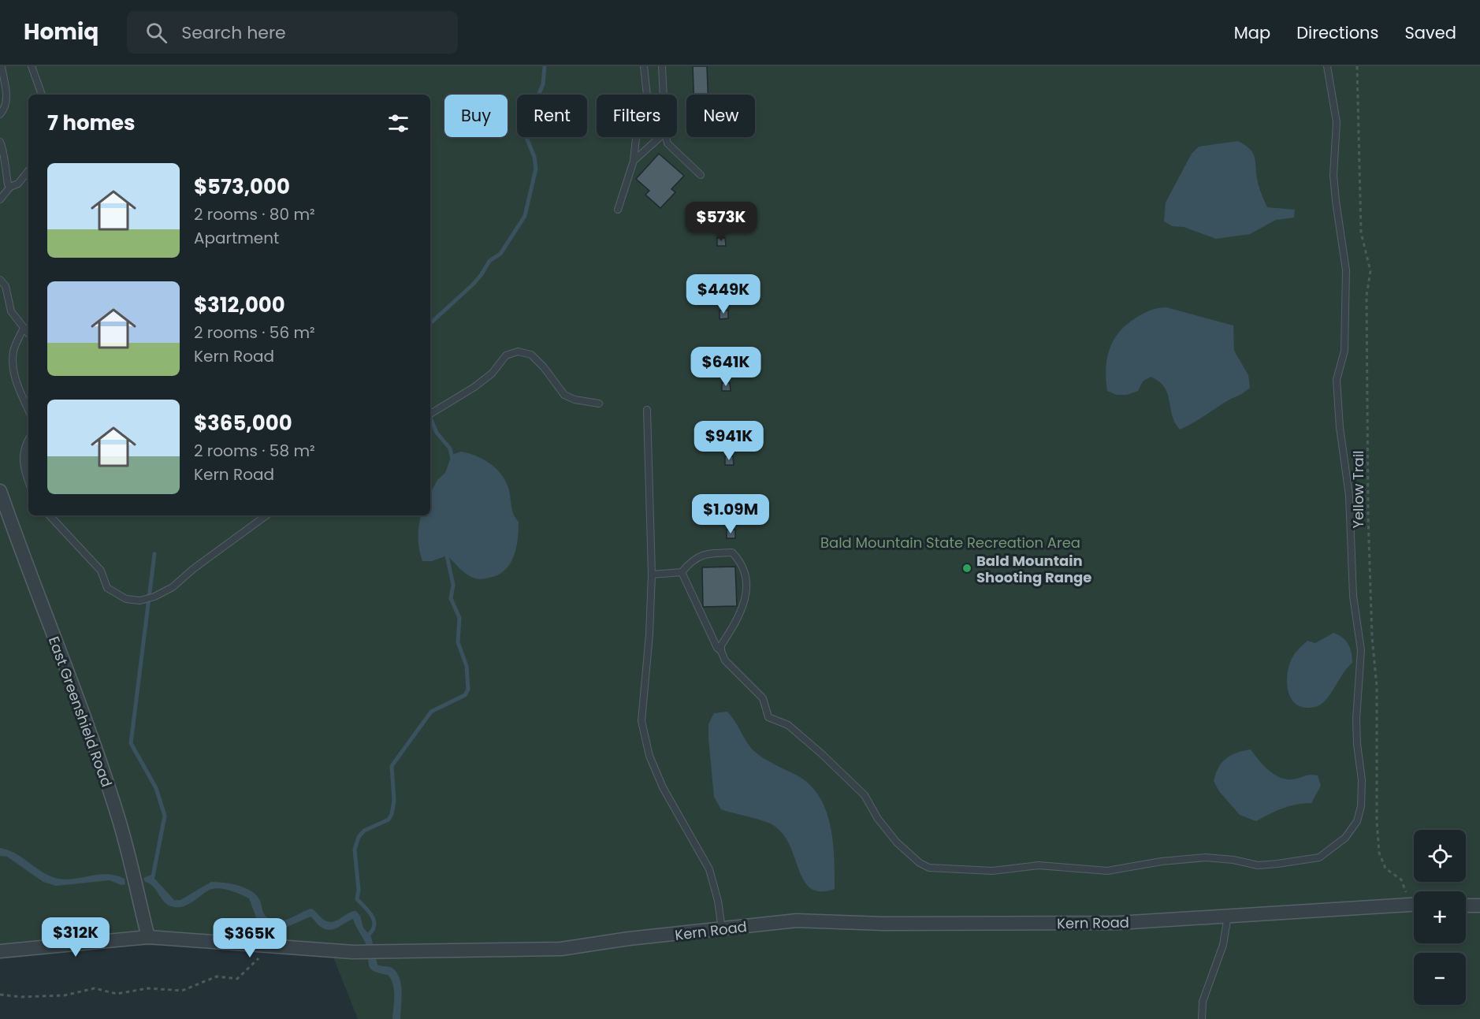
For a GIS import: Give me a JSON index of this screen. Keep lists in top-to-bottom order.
{
  "streets": {
    "street": ["East Greenshield Road", "Kern Road"],
    "path": ["Yellow Trail"]
  },
  "crossings": [
    ["Yellow Trail", "Kern Road"],
    ["East Greenshield Road", "Kern Road"]
  ],
  "parks": ["Bald Mountain State Recreation Area"],
  "places": ["Bald Mountain Shooting Range"],
  "page": {
    "header": "Homiq",
    "search": "Search here",
    "nav": ["Map", "Directions", "Saved"],
    "chip": [
      "Buy",
      "Rent",
      "Filters",
      "New"
    ],
    "heading": "7 homes",
    "list": [
      {
        "name": "$573,000",
        "note": "2 rooms · 80 m² · Apartment"
      },
      {
        "name": "$312,000",
        "note": "2 rooms · 56 m² · Kern Road"
      },
      {
        "name": "$365,000",
        "note": "2 rooms · 58 m² · Kern Road"
      }
    ],
    "price": [
      "$573K",
      "$449K",
      "$641K",
      "$941K",
      "$1.09M",
      "$312K",
      "$365K"
    ],
    "map_buttons": ["+", "−"]
  }
}
